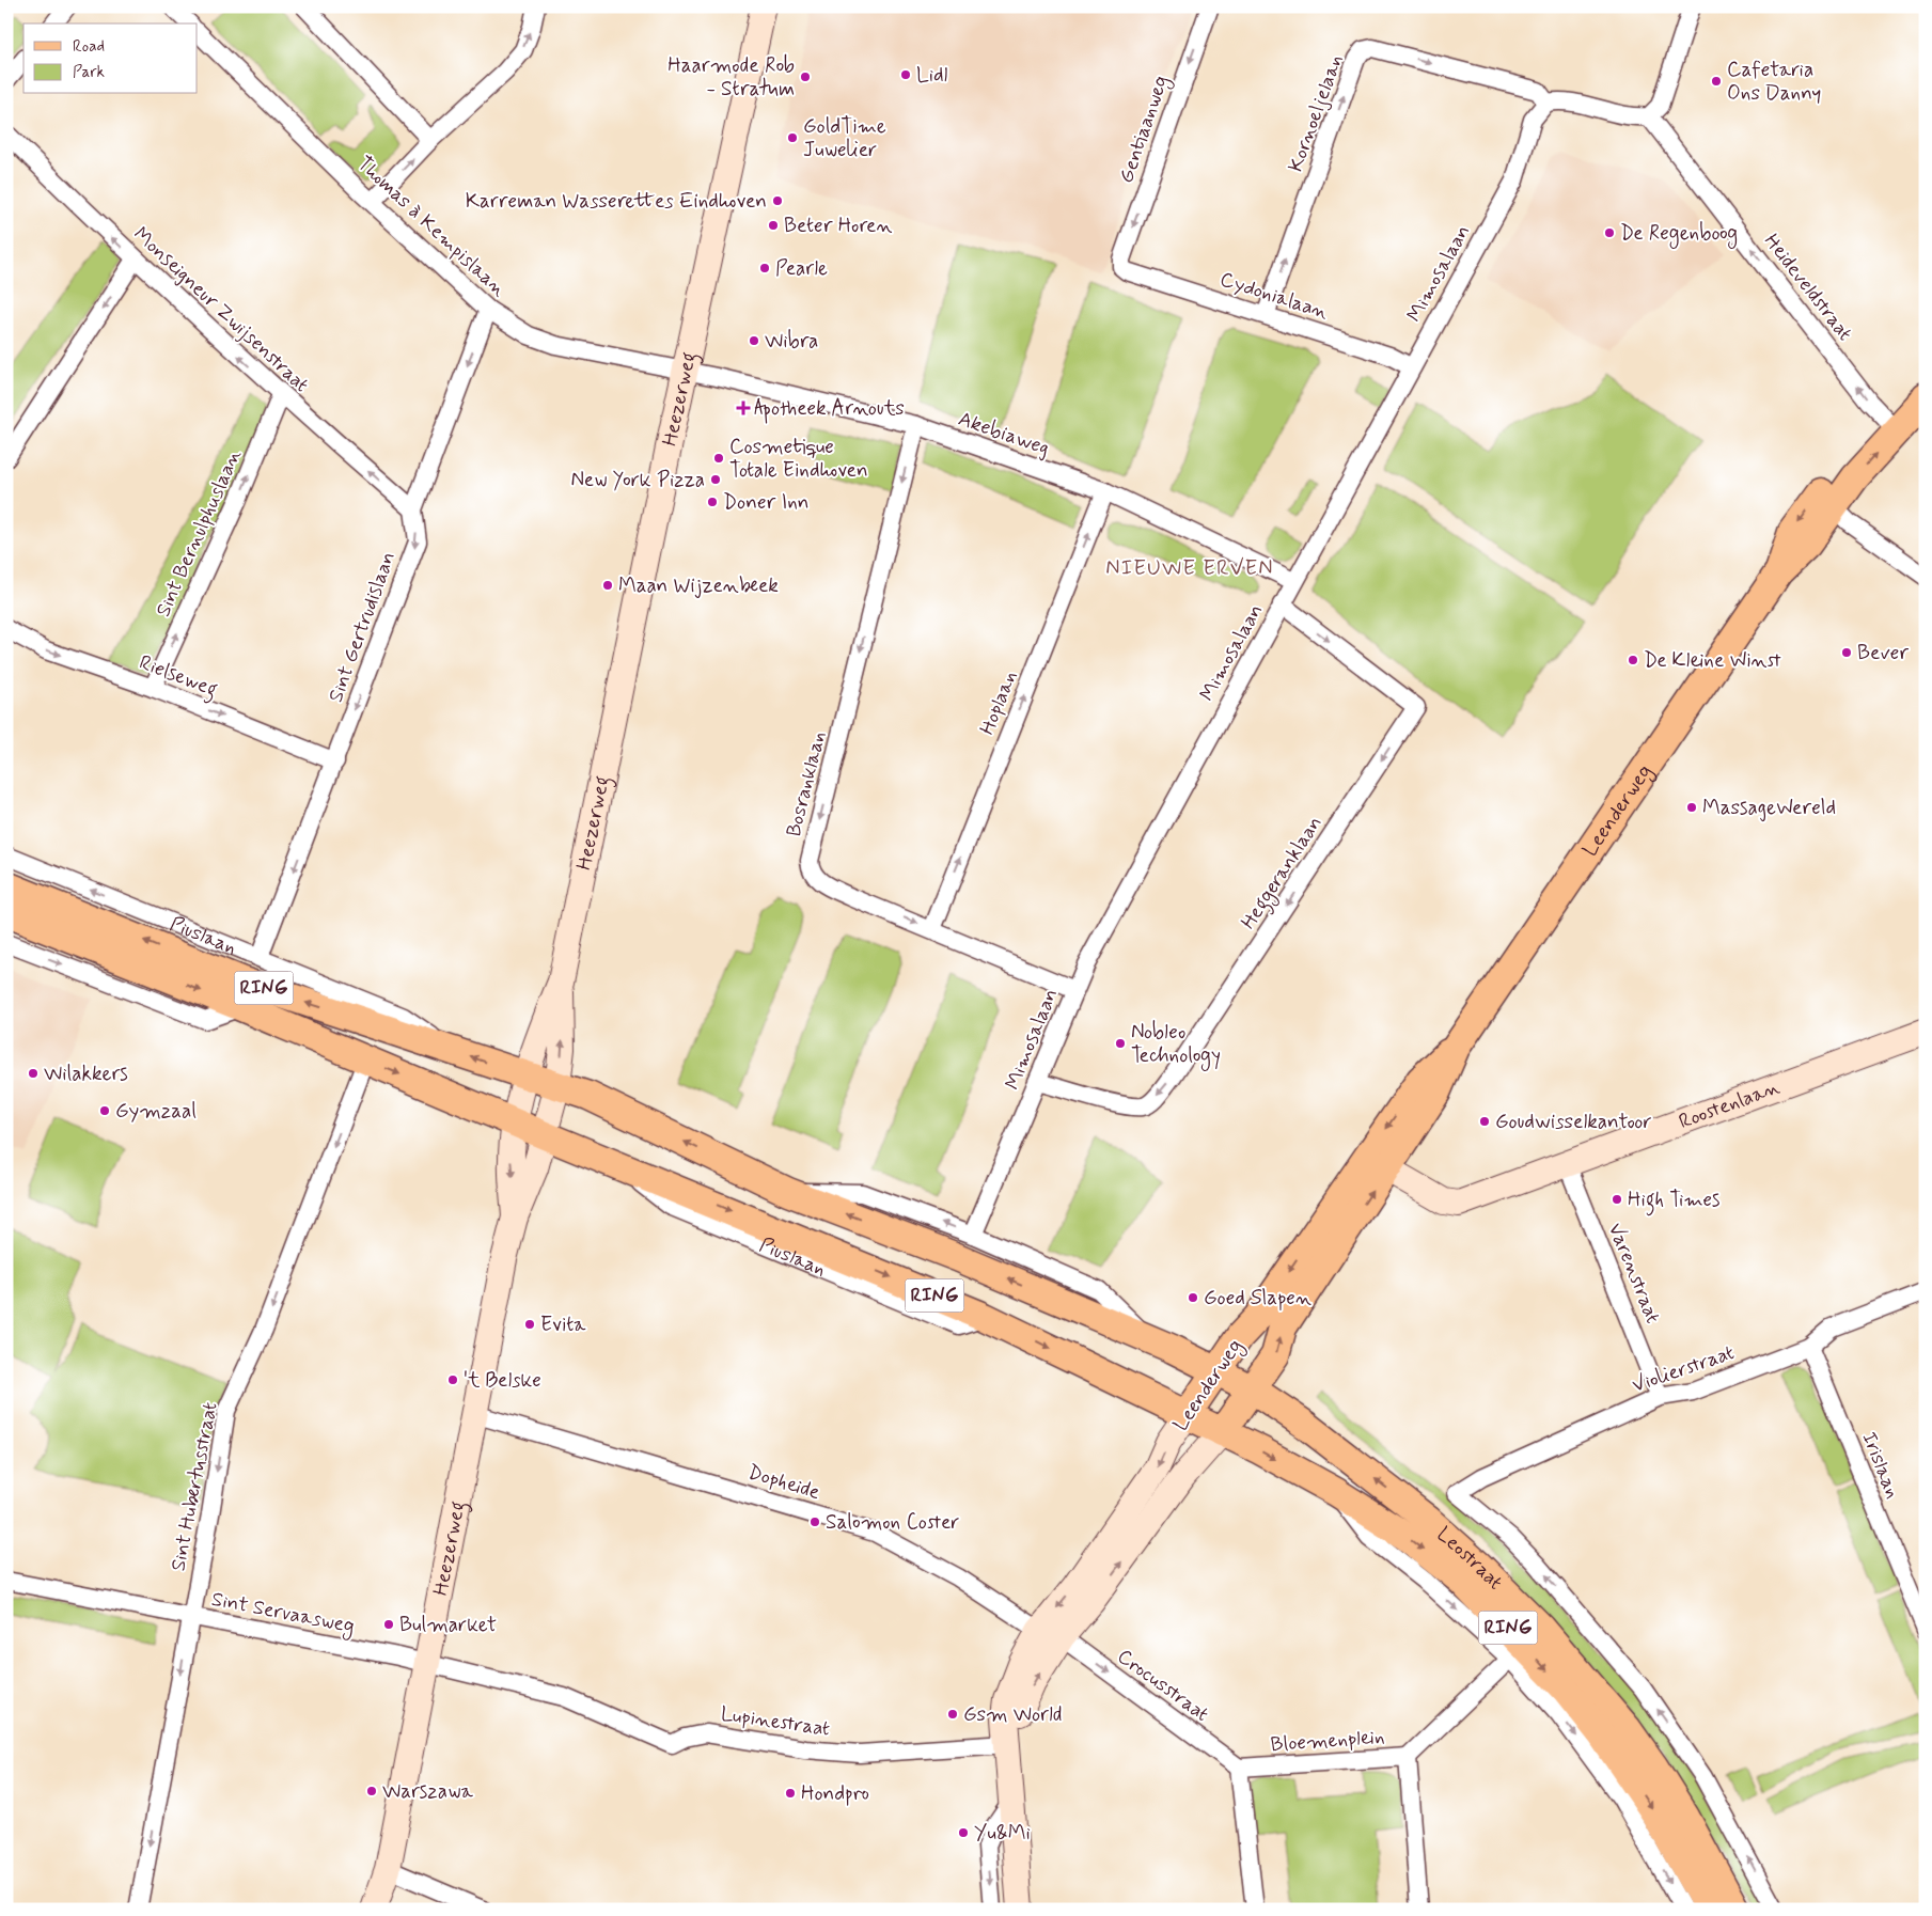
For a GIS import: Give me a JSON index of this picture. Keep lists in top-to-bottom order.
{
  "streets": {
    "main road": [
      "Leenderweg",
      "Piuslaan",
      "RING",
      "Leostraat"
    ],
    "street": [
      "Kornoeljelaan",
      "Gentiaanweg",
      "Thomas à Kempislaan",
      "Mimosalaan",
      "Heideveldstraat",
      "Cydonialaan",
      "Monseigneur Zwijsenstraat",
      "Heezerweg",
      "Akebiaweg",
      "Sint Bernulphuslaan",
      "Sint Gertrudislaan",
      "Rielseweg",
      "Hoplaan",
      "Bosranklaan",
      "Heggeranklaan",
      "Roostenlaan",
      "Varenstraat",
      "Violierstraat",
      "Irislaan",
      "Dopheide",
      "Sint Hubertusstraat",
      "Sint Servaasweg",
      "Crocusstraat",
      "Lupinestraat",
      "Bloemenplein"
    ]
  },
  "crossings": [
    ["Kornoeljelaan", "Mimosalaan"],
    ["Kornoeljelaan", "Cydonialaan"],
    ["Gentiaanweg", "Cydonialaan"],
    ["Thomas à Kempislaan", "Heezerweg"],
    ["Thomas à Kempislaan", "Akebiaweg"],
    ["Thomas à Kempislaan", "Sint Gertrudislaan"],
    ["Mimosalaan", "Cydonialaan"],
    ["Mimosalaan", "Akebiaweg"],
    ["Mimosalaan", "Bosranklaan"],
    ["Mimosalaan", "Heggeranklaan"],
    ["Mimosalaan", "Piuslaan"],
    ["Heideveldstraat", "Leenderweg"],
    ["Monseigneur Zwijsenstraat", "Sint Bernulphuslaan"],
    ["Monseigneur Zwijsenstraat", "Sint Gertrudislaan"],
    ["Heezerweg", "Akebiaweg"],
    ["Heezerweg", "Piuslaan"],
    ["Heezerweg", "Dopheide"],
    ["Heezerweg", "Sint Servaasweg"],
    ["Heezerweg", "Lupinestraat"],
    ["Akebiaweg", "Hoplaan"],
    ["Akebiaweg", "Bosranklaan"],
    ["Sint Bernulphuslaan", "Rielseweg"],
    ["Sint Gertrudislaan", "Rielseweg"],
    ["Sint Gertrudislaan", "Piuslaan"],
    ["Hoplaan", "Bosranklaan"],
    ["Leenderweg", "Piuslaan"],
    ["Leenderweg", "Roostenlaan"],
    ["Leenderweg", "Dopheide"],
    ["Leenderweg", "Leostraat"],
    ["Leenderweg", "Crocusstraat"],
    ["Leenderweg", "Lupinestraat"],
    ["Piuslaan", "Sint Hubertusstraat"],
    ["Piuslaan", "Leostraat"],
    ["Roostenlaan", "Varenstraat"],
    ["Varenstraat", "Violierstraat"],
    ["Violierstraat", "Irislaan"],
    ["Violierstraat", "Leostraat"],
    ["Dopheide", "Crocusstraat"],
    ["Sint Hubertusstraat", "Sint Servaasweg"],
    ["Sint Servaasweg", "Lupinestraat"],
    ["Crocusstraat", "Bloemenplein"]
  ],
  "one_way": [
    "Gentiaanweg",
    "Heideveldstraat",
    "Monseigneur Zwijsenstraat",
    "Sint Bernulphuslaan",
    "Sint Gertrudislaan",
    "Rielseweg",
    "Hoplaan",
    "Bosranklaan",
    "Sint Hubertusstraat",
    "Crocusstraat"
  ],
  "districts": ["NIEUWE ERVEN"],
  "places": {
    "other": [
      "Lidl",
      "Haarmode Rob - Stratum",
      "Cafetaria Ons Danny",
      "GoldTime Juwelier",
      "Karreman Wasserettes Eindhoven",
      "Beter Horen",
      "De Regenboog",
      "Pearle",
      "Wibra",
      "Cosmetique Totale Eindhoven",
      "New York Pizza",
      "Doner Inn",
      "Maan Wijzenbeek",
      "Bever",
      "De Kleine Winst",
      "MassageWereld",
      "Nobleo Technology",
      "Wilakkers",
      "Gymzaal",
      "Goudwisselkantoor",
      "High Times",
      "Goed Slapen",
      "Evita",
      "'t Belske",
      "Salomon Coster",
      "Bulmarket",
      "Gsm World",
      "Warszawa",
      "Hondpro",
      "Yu&Mi"
    ],
    "health": ["Apotheek Arnouts"]
  },
  "legend": ["Road", "Park"]
}
